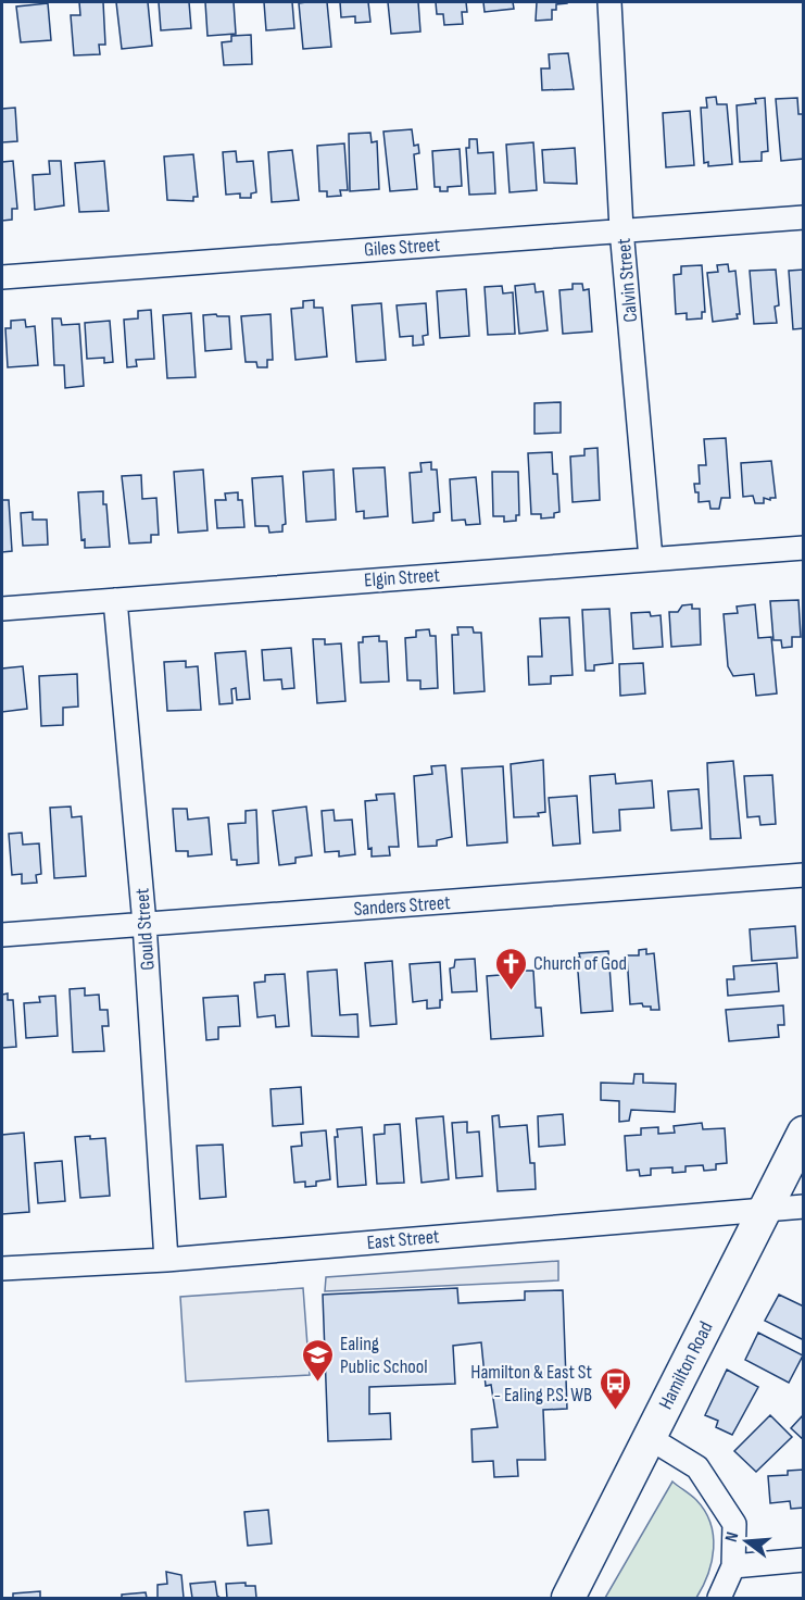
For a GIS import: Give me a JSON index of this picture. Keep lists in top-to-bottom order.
{
  "streets": {
    "main road": ["Hamilton Road"],
    "street": [
      "Giles Street",
      "Calvin Street",
      "Elgin Street",
      "Sanders Street",
      "Gould Street",
      "East Street"
    ]
  },
  "crossings": [
    ["Giles Street", "Calvin Street"],
    ["Calvin Street", "Elgin Street"],
    ["Elgin Street", "Gould Street"],
    ["Sanders Street", "Gould Street"],
    ["Gould Street", "East Street"],
    ["East Street", "Hamilton Road"]
  ],
  "places": {
    "church": ["Church of God"],
    "school or university": ["Ealing Public School"],
    "bus stop": ["Hamilton & East St - Ealing P.S. WB"]
  },
  "north": "left"
}
